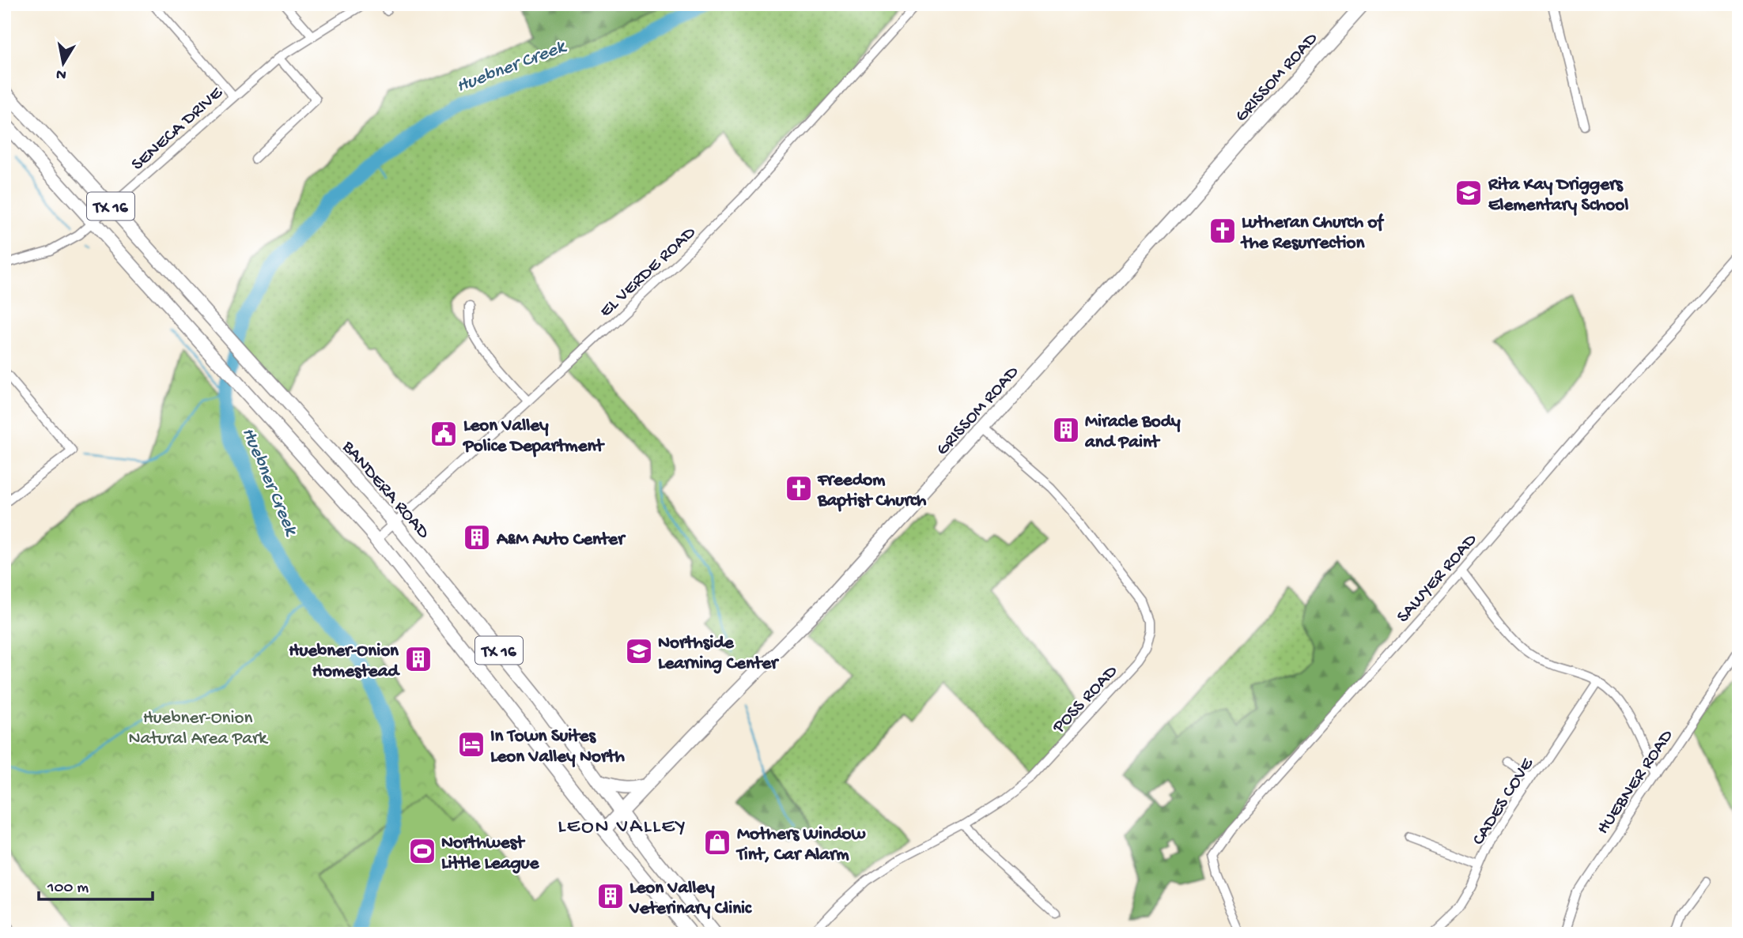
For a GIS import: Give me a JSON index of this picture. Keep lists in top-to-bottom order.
{
  "streets": {
    "main road": ["GRISSOM ROAD", "TX 16", "BANDERA ROAD"],
    "street": [
      "SENECA DRIVE",
      "EL VERDE ROAD",
      "SAWYER ROAD",
      "POSS ROAD",
      "HUEBNER ROAD",
      "CADES COVE"
    ]
  },
  "crossings": [
    ["GRISSOM ROAD", "TX 16"],
    ["GRISSOM ROAD", "BANDERA ROAD"],
    ["GRISSOM ROAD", "POSS ROAD"],
    ["SENECA DRIVE", "TX 16"],
    ["SENECA DRIVE", "BANDERA ROAD"],
    ["TX 16", "EL VERDE ROAD"],
    ["EL VERDE ROAD", "BANDERA ROAD"]
  ],
  "districts": ["LEON VALLEY"],
  "water": ["Huebner Creek"],
  "parks": ["Huebner-Onion Natural Area Park"],
  "places": {
    "school or university": ["Rita Kay Driggers Elementary School", "Northside Learning Center"],
    "church": ["Lutheran Church of the Resurrection", "Freedom Baptist Church"],
    "building": [
      "Miracle Body and Paint",
      "A&M Auto Center",
      "Huebner-Onion Homestead",
      "Leon Valley Veterinary Clinic"
    ],
    "public building": ["Leon Valley Police Department"],
    "hotel": ["In Town Suites Leon Valley North"],
    "shop": ["Mothers Window Tint, Car Alarm"],
    "sports": ["Northwest Little League"]
  },
  "scale_bar": "100 m",
  "north": "bottom"
}
